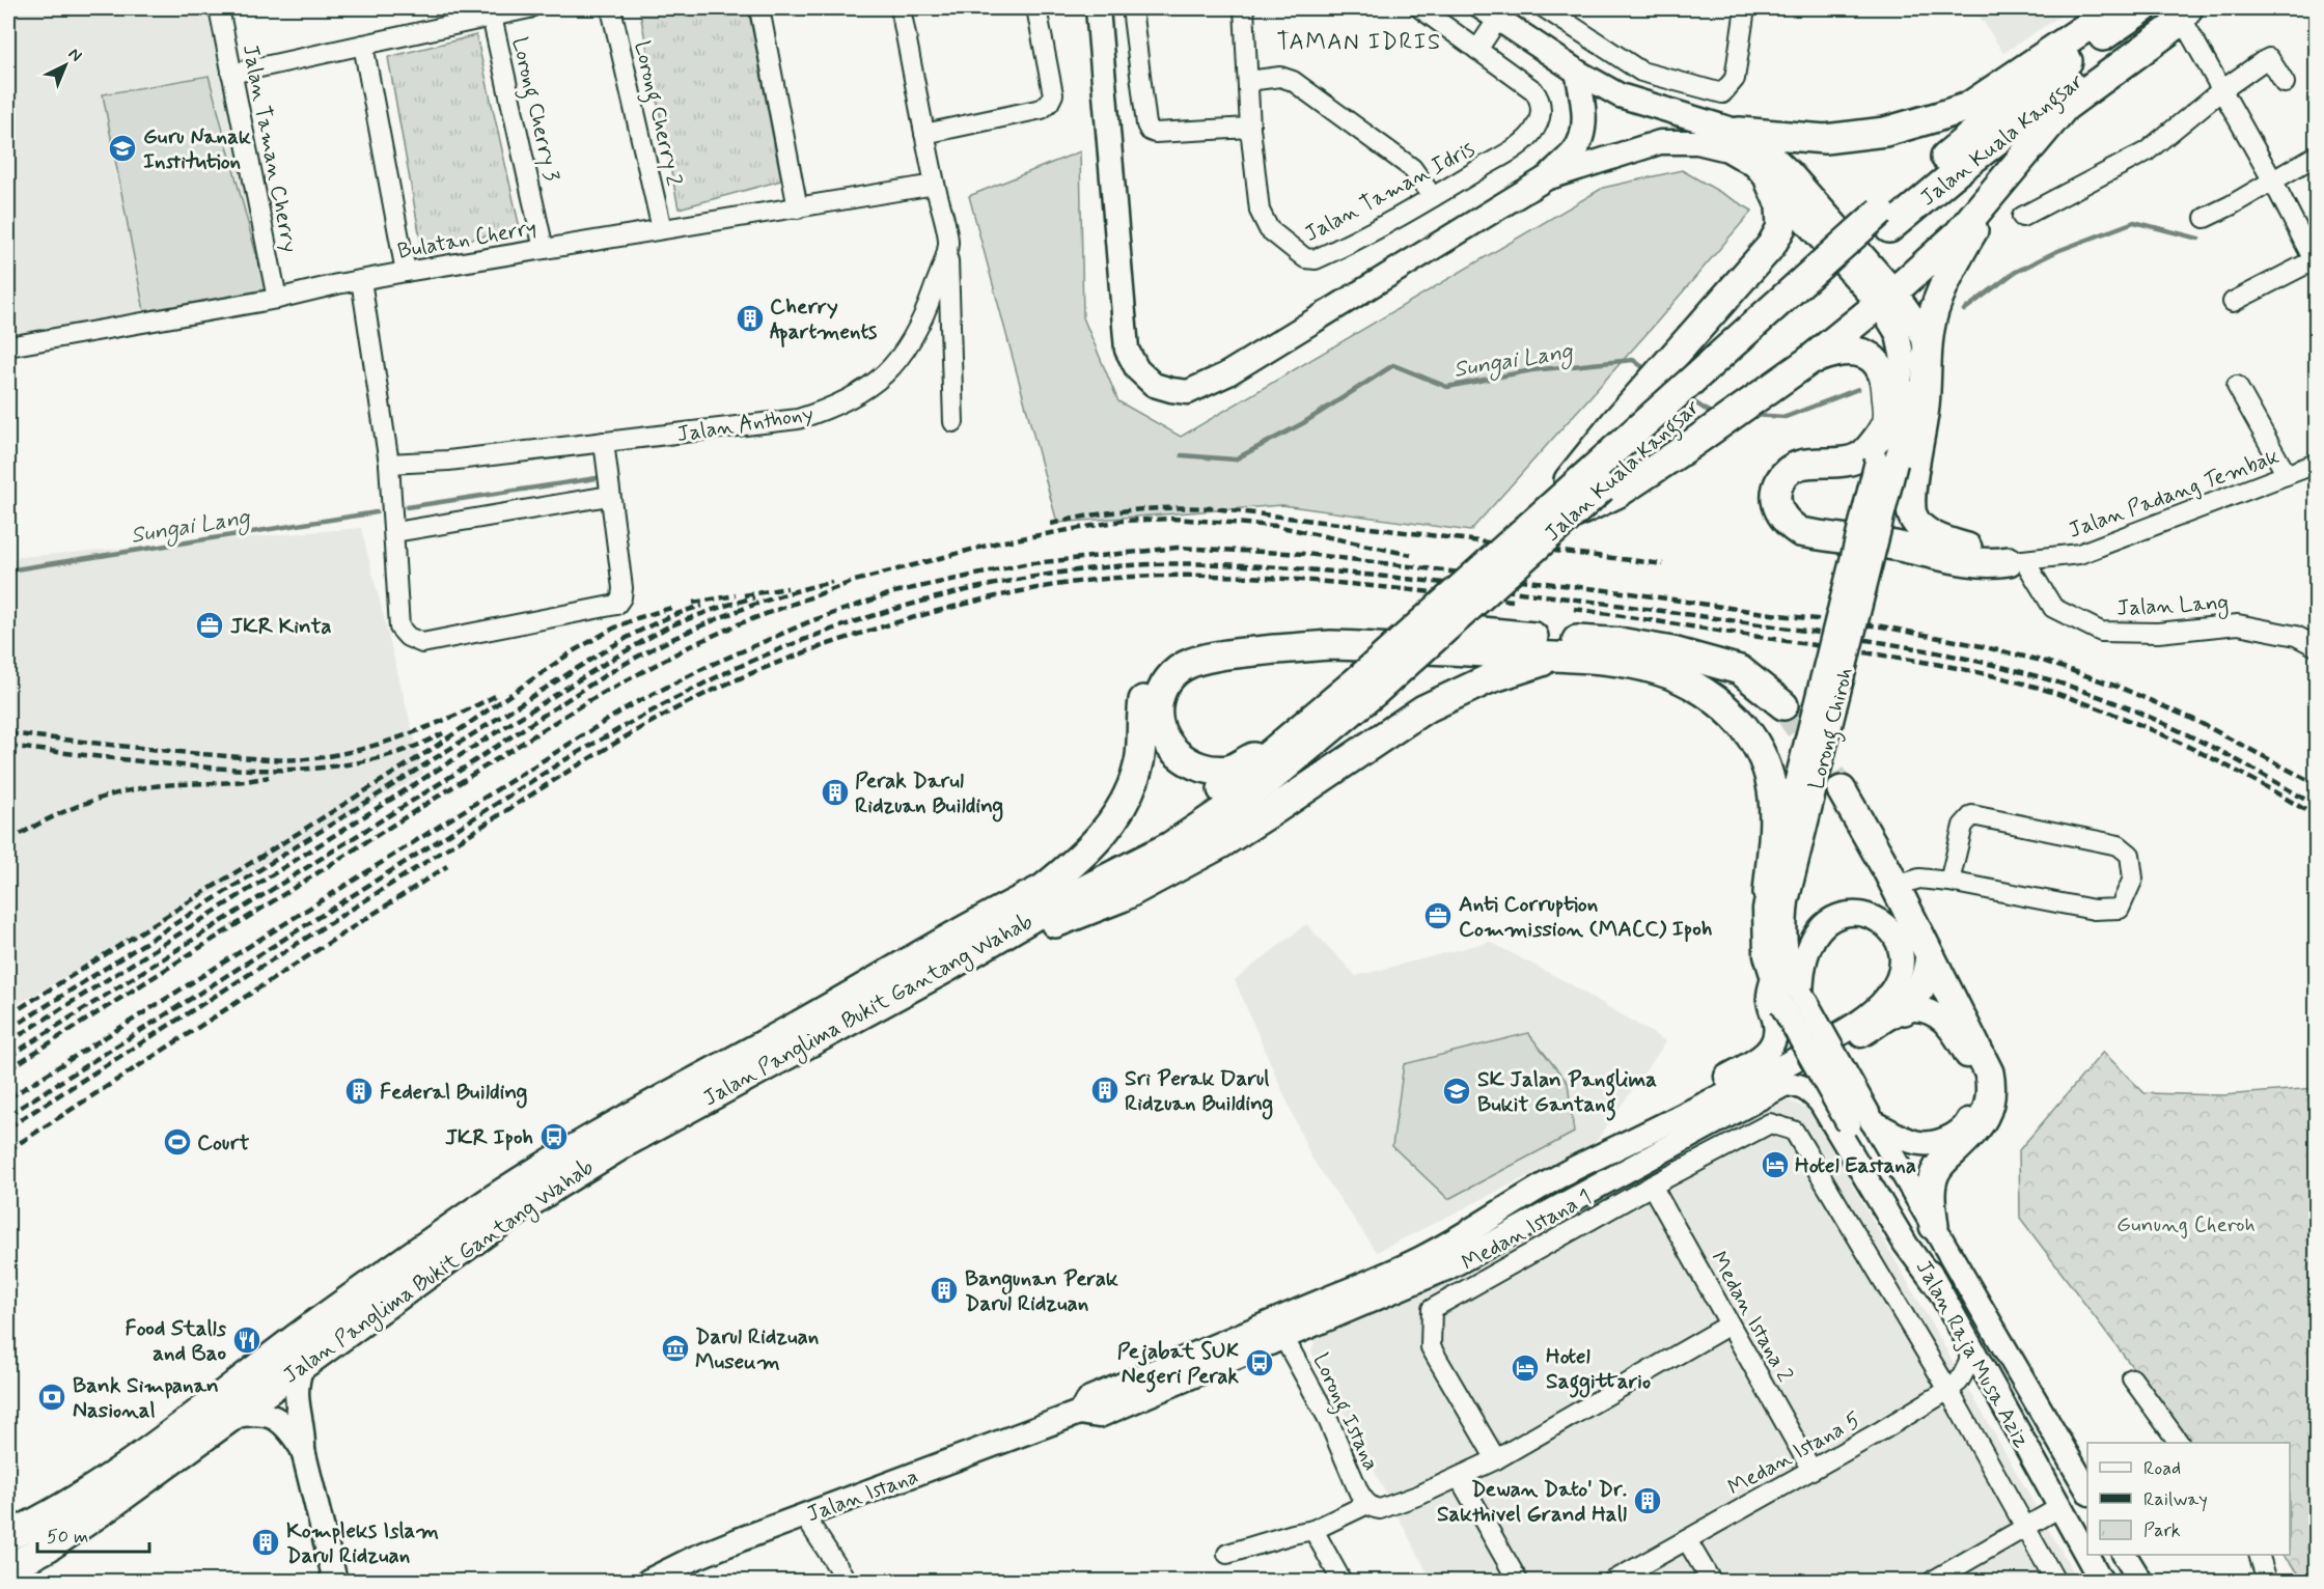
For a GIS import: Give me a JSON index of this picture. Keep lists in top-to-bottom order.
{
  "streets": {
    "highway": ["Jalan Kuala Kangsar", "Jalan Panglima Bukit Gantang Wahab"],
    "main road": ["Lorong Chiroh", "Jalan Raja Musa Aziz", "Jalan Istana"],
    "street": [
      "Lorong Cherry 3",
      "Lorong Cherry 2",
      "Jalan Taman Cherry",
      "Jalan Taman Idris",
      "Bulatan Cherry",
      "Jalan Anthony",
      "Jalan Padang Tembak",
      "Jalan Lang",
      "Medan Istana 1",
      "Medan Istana 2",
      "Lorong Istana",
      "Medan Istana 5"
    ]
  },
  "crossings": [
    ["Lorong Cherry 3", "Bulatan Cherry"],
    ["Lorong Cherry 2", "Bulatan Cherry"],
    ["Jalan Kuala Kangsar", "Jalan Panglima Bukit Gantang Wahab"],
    ["Jalan Taman Cherry", "Bulatan Cherry"],
    ["Jalan Padang Tembak", "Jalan Lang"],
    ["Medan Istana 1", "Medan Istana 2"],
    ["Medan Istana 1", "Medan Istana 5"],
    ["Medan Istana 2", "Medan Istana 5"],
    ["Jalan Raja Musa Aziz", "Medan Istana 5"],
    ["Lorong Istana", "Jalan Istana"]
  ],
  "districts": ["TAMAN IDRIS"],
  "water": ["Sungai Lang"],
  "parks": ["Gunung Cheroh"],
  "places": {
    "school or university": ["Guru Nanak Institution", "SK Jalan Panglima Bukit Gantang"],
    "building": [
      "Cherry Apartments",
      "Perak Darul Ridzuan Building",
      "Sri Perak Darul Ridzuan Building",
      "Federal Building",
      "Bangunan Perak Darul Ridzuan",
      "Dewan Dato' Dr. Sakthivel Grand Hall",
      "Kompleks Islam Darul Ridzuan"
    ],
    "office": ["JKR Kinta", "Anti Corruption Commission (MACC) Ipoh"],
    "bus stop": ["JKR Ipoh", "Pejabat SUK Negeri Perak"],
    "sports": ["Court"],
    "hotel": ["Hotel Eastana", "Hotel Saggittario"],
    "restaurant": ["Food Stalls and Bao"],
    "museum": ["Darul Ridzuan Museum"],
    "bank": ["Bank Simpanan Nasional"]
  },
  "legend": ["Road", "Railway", "Park"],
  "scale_bar": "50 m",
  "north": "top right"
}
